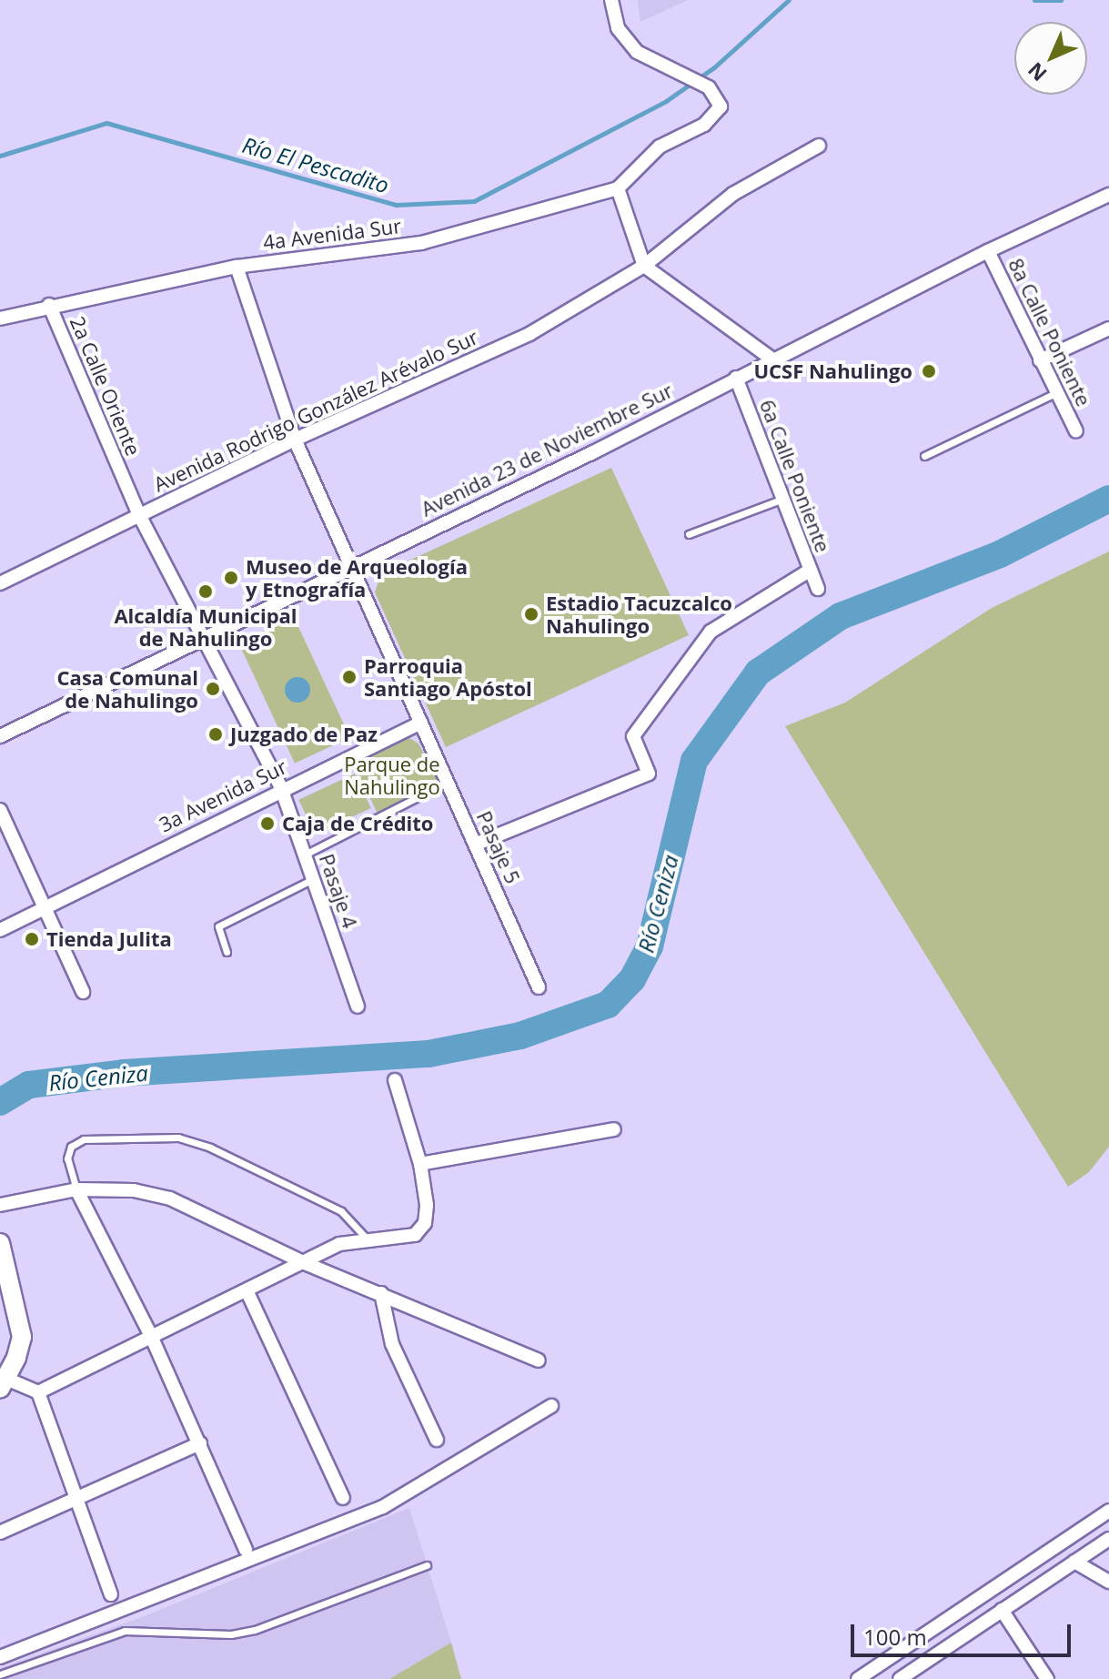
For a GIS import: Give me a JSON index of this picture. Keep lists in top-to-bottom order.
{
  "streets": {
    "street": [
      "4a Avenida Sur",
      "8a Calle Poniente",
      "2a Calle Oriente",
      "Avenida Rodrigo González Arévalo Sur",
      "Avenida 23 de Noviembre Sur",
      "6a Calle Poniente",
      "3a Avenida Sur",
      "Pasaje 5",
      "Pasaje 4"
    ]
  },
  "crossings": [
    ["4a Avenida Sur", "2a Calle Oriente"],
    ["4a Avenida Sur", "Pasaje 5"],
    ["8a Calle Poniente", "Avenida 23 de Noviembre Sur"],
    ["2a Calle Oriente", "Avenida Rodrigo González Arévalo Sur"],
    ["2a Calle Oriente", "Avenida 23 de Noviembre Sur"],
    ["2a Calle Oriente", "Pasaje 4"],
    ["Avenida Rodrigo González Arévalo Sur", "Pasaje 5"],
    ["Avenida 23 de Noviembre Sur", "6a Calle Poniente"],
    ["Avenida 23 de Noviembre Sur", "Pasaje 5"],
    ["Avenida 23 de Noviembre Sur", "Pasaje 4"],
    ["3a Avenida Sur", "Pasaje 5"],
    ["3a Avenida Sur", "Pasaje 4"]
  ],
  "water": ["Río El Pescadito", "Río Ceniza"],
  "parks": ["Parque de Nahulingo"],
  "places": [
    "UCSF Nahulingo",
    "Museo de Arqueología y Etnografía",
    "Alcaldía Municipal de Nahulingo",
    "Estadio Tacuzcalco Nahulingo",
    "Parroquia Santiago Apóstol",
    "Casa Comunal de Nahulingo",
    "Juzgado de Paz",
    "Caja de Crédito",
    "Tienda Julita"
  ],
  "scale_bar": "100 m",
  "north": "bottom left"
}
